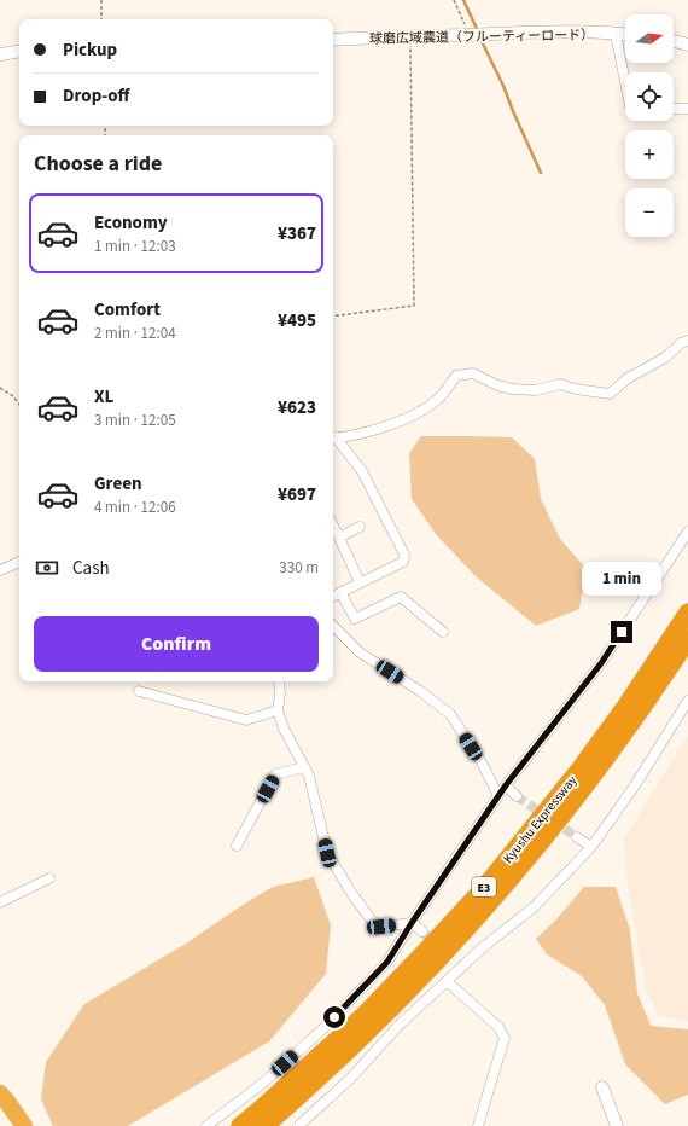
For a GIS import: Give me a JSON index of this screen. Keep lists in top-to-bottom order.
{
  "streets": {
    "highway": ["Kyushu Expressway", "E3"],
    "street": ["球磨広域農道（フルーティーロード）"]
  },
  "north": "right",
  "page": {
    "map_buttons": ["+", "−"],
    "banner": ["Pickup", "Drop-off"],
    "heading": "Choose a ride",
    "list": [
      {
        "name": "Economy",
        "note": "1 min · 12:03",
        "value": "¥367"
      },
      {
        "name": "Comfort",
        "note": "2 min · 12:04",
        "value": "¥495"
      },
      {
        "name": "XL",
        "note": "3 min · 12:05",
        "value": "¥623"
      },
      {
        "name": "Green",
        "note": "4 min · 12:06",
        "value": "¥697"
      }
    ],
    "pay": ["Cash", "330 m"],
    "bubble": "1 min",
    "buttons": "Confirm"
  }
}
